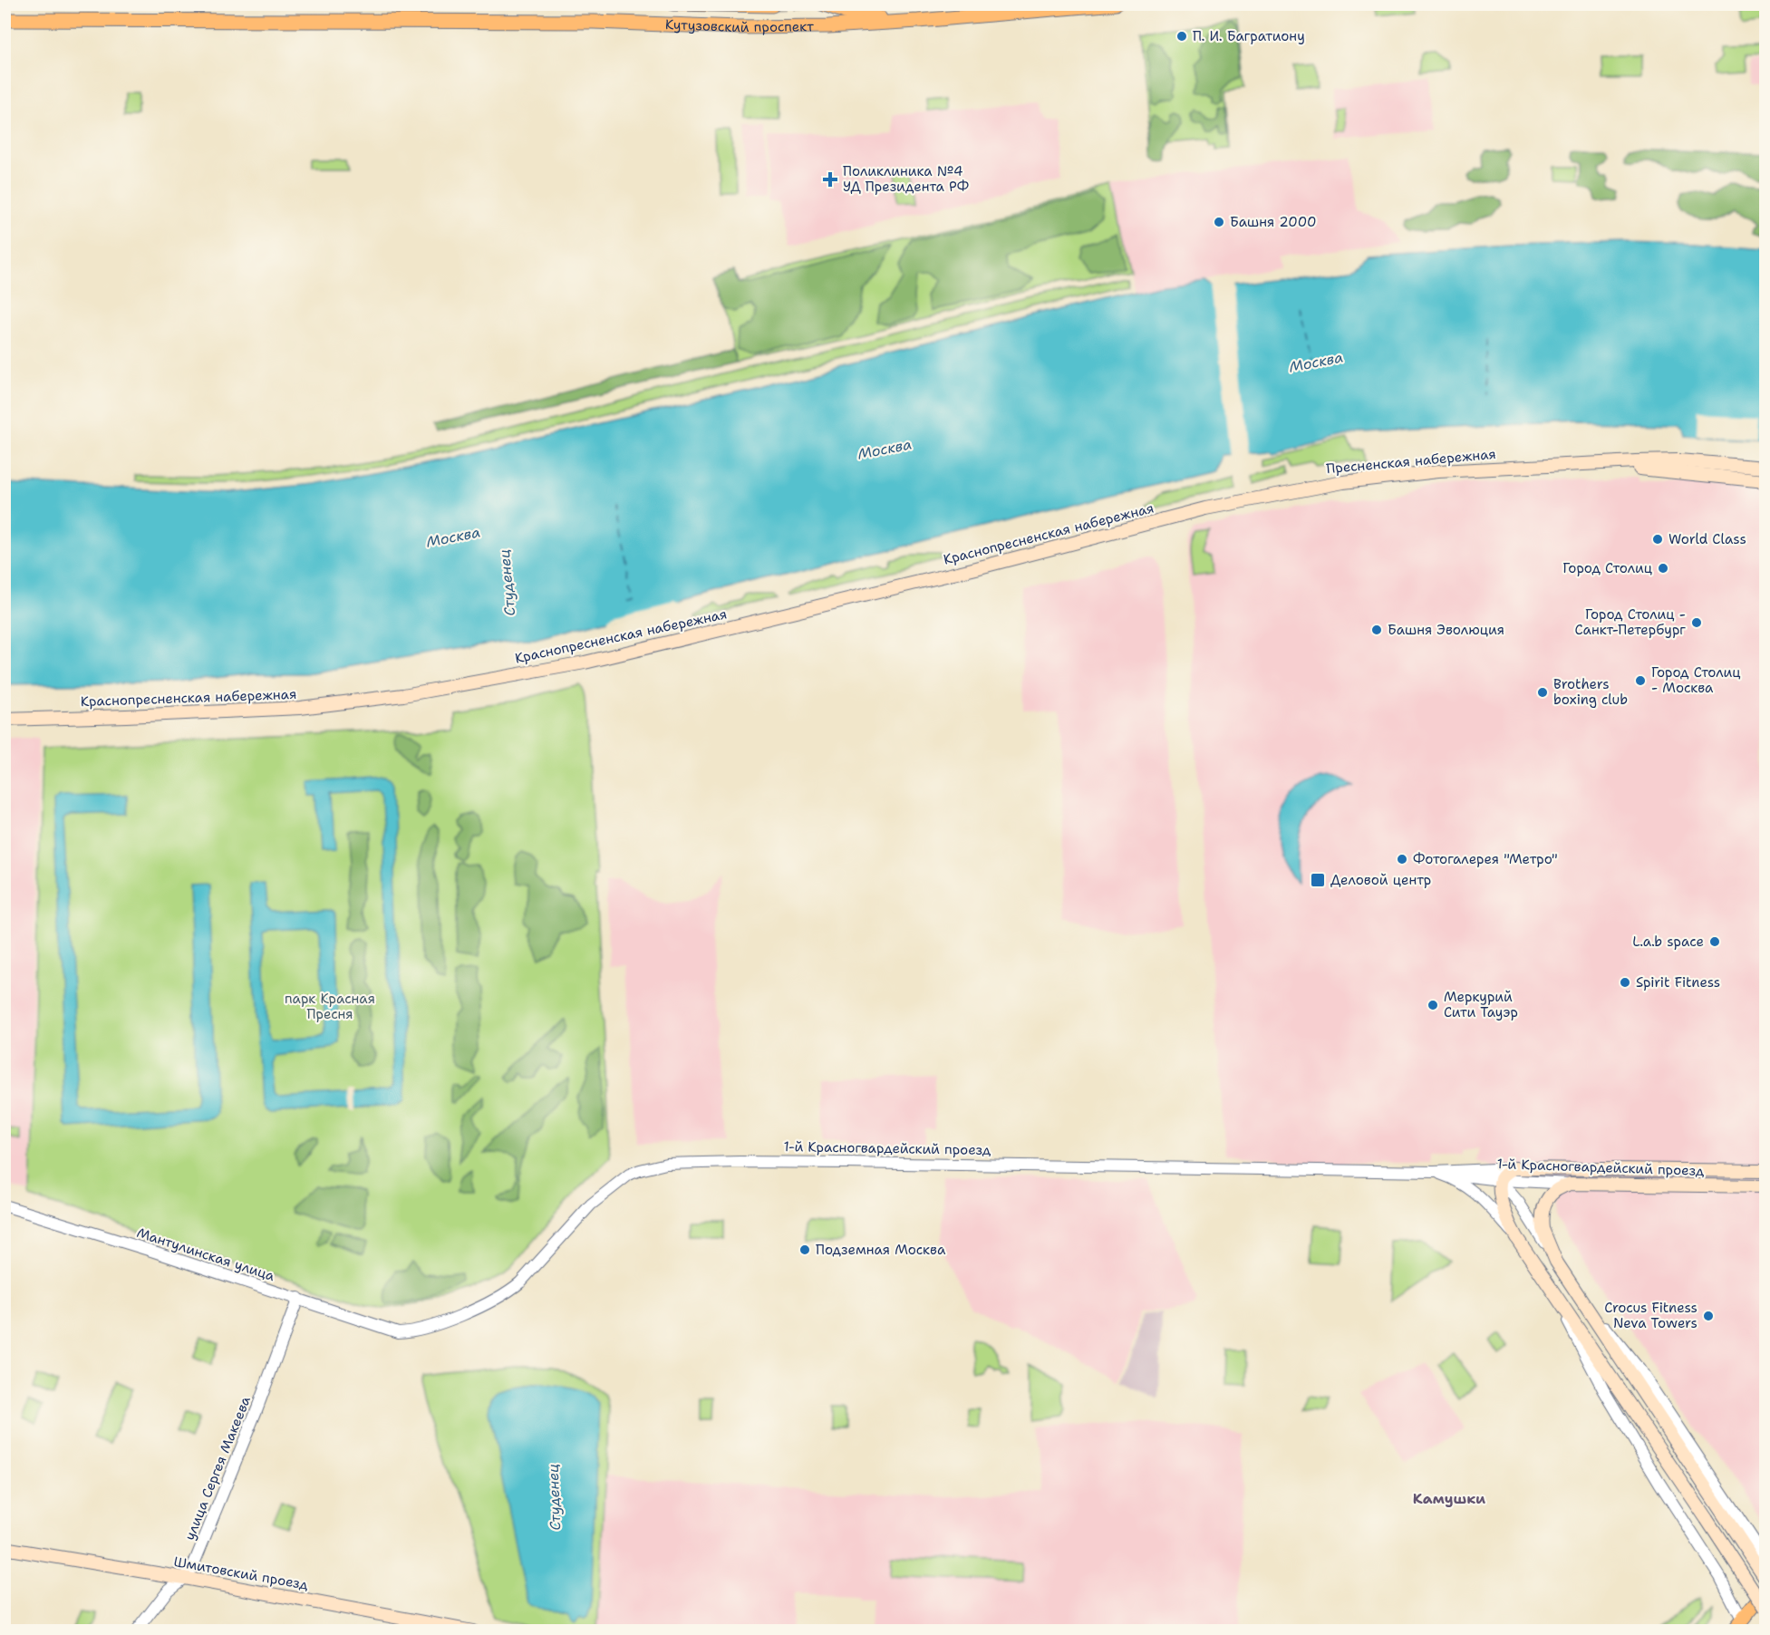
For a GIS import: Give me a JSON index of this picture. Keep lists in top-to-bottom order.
{
  "streets": {
    "main road": [
      "Кутузовский проспект",
      "Пресненская набережная",
      "Краснопресненская набережная",
      "1-й Красногвардейский проезд",
      "Шмитовский проезд"
    ],
    "street": ["Мантулинская улица", "улица Сергея Макеева"]
  },
  "crossings": [
    ["Пресненская набережная", "Краснопресненская набережная"],
    ["1-й Красногвардейский проезд", "Мантулинская улица"],
    ["Мантулинская улица", "улица Сергея Макеева"],
    ["улица Сергея Макеева", "Шмитовский проезд"]
  ],
  "districts": ["Камушки"],
  "water": ["Москва", "Студенец"],
  "parks": ["парк Красная Пресня"],
  "places": {
    "other": [
      "П. И. Багратиону",
      "Башня 2000",
      "World Class",
      "Город Столиц",
      "Город Столиц - Санкт-Петербург",
      "Башня Эволюция",
      "Город Столиц - Москва",
      "Brothers boxing club",
      "Фотогалерея \"Метро\"",
      "L.a.b space",
      "Spirit Fitness",
      "Меркурий Сити Тауэр",
      "Подземная Москва",
      "Crocus Fitness Neva Towers"
    ],
    "health": ["Поликлиника №4 УД Президента РФ"],
    "transit": ["Деловой центр"]
  }
}
